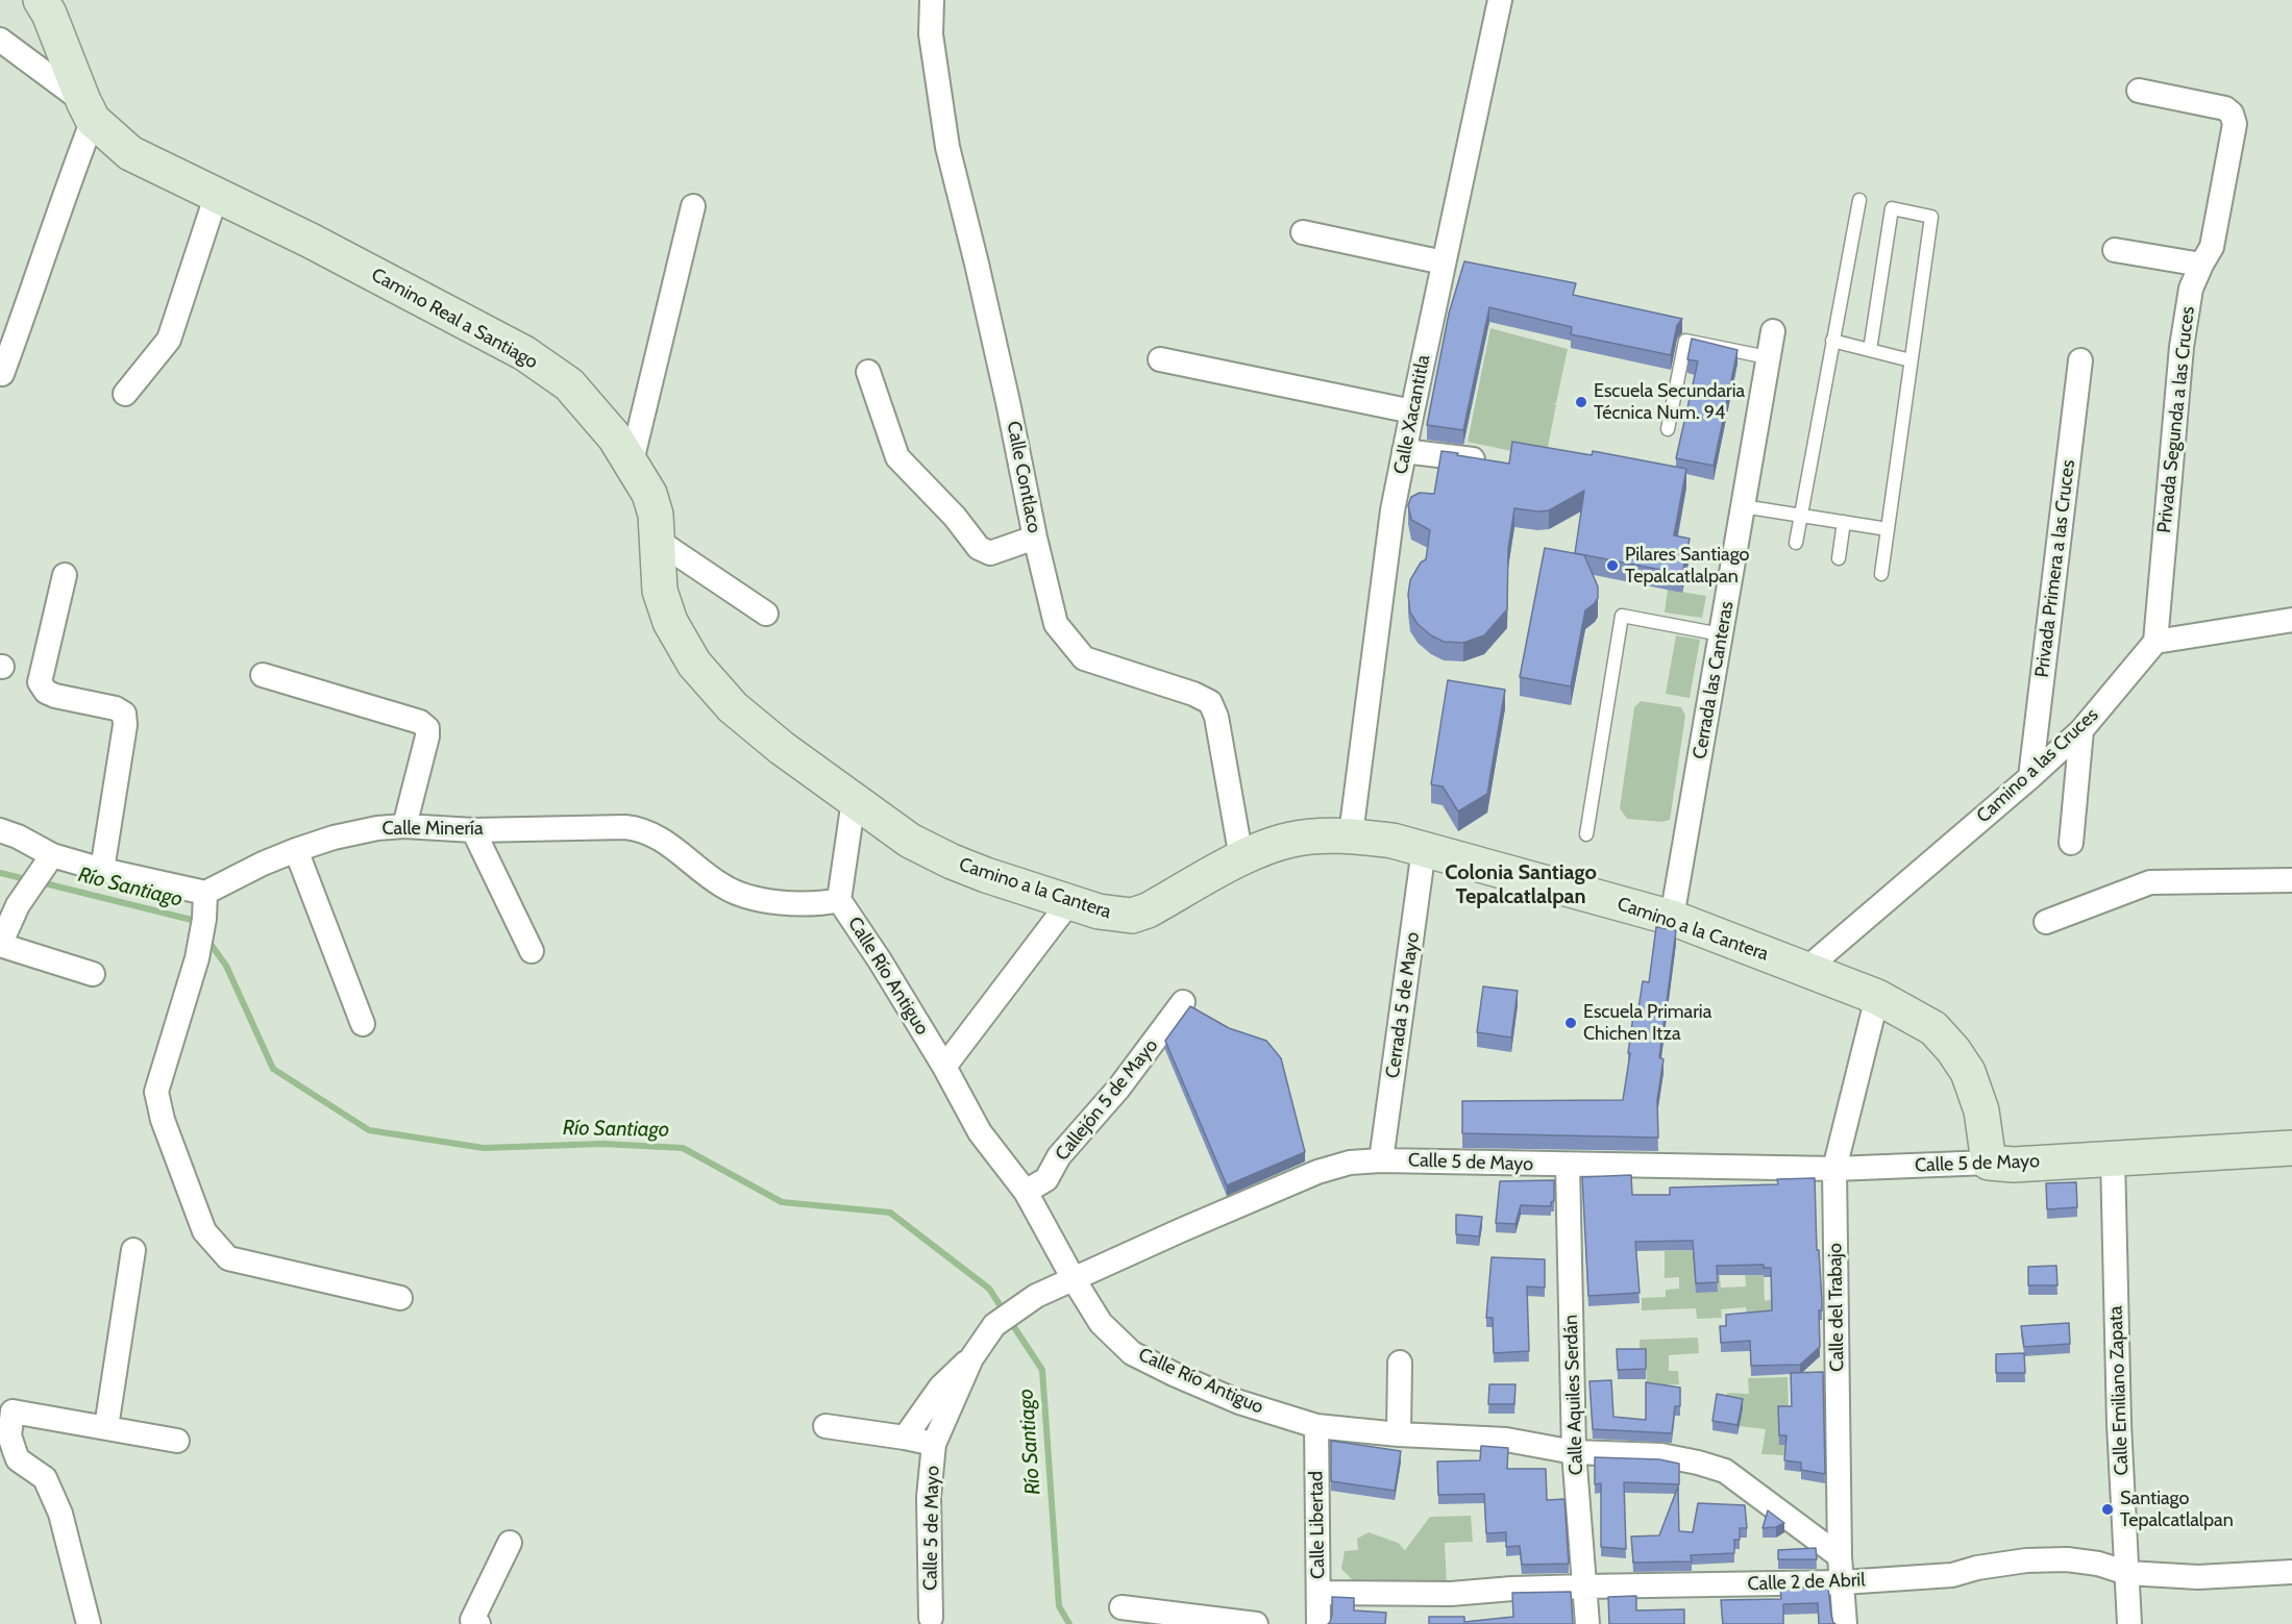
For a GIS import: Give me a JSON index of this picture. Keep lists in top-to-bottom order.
{
  "streets": {
    "street": [
      "Camino Real a Santiago",
      "Calle Xacantitla",
      "Privada Segunda a las Cruces",
      "Calle Contlaco",
      "Privada Primera a las Cruces",
      "Cerrada las Canteras",
      "Camino a las Cruces",
      "Calle Minería",
      "Camino a la Cantera",
      "Calle Río Antiguo",
      "Cerrada 5 de Mayo",
      "Callejón 5 de Mayo",
      "Calle 5 de Mayo",
      "Calle del Trabajo",
      "Calle Emiliano Zapata",
      "Calle Aquiles Serdán",
      "Calle Libertad",
      "Calle 2 de Abril"
    ]
  },
  "crossings": [
    ["Camino Real a Santiago", "Camino a la Cantera"],
    ["Camino Real a Santiago", "Calle Río Antiguo"],
    ["Calle Xacantitla", "Camino a la Cantera"],
    ["Privada Segunda a las Cruces", "Camino a las Cruces"],
    ["Calle Contlaco", "Camino a la Cantera"],
    ["Privada Primera a las Cruces", "Camino a las Cruces"],
    ["Cerrada las Canteras", "Camino a la Cantera"],
    ["Camino a las Cruces", "Camino a la Cantera"],
    ["Calle Minería", "Calle Río Antiguo"],
    ["Camino a la Cantera", "Calle Río Antiguo"],
    ["Camino a la Cantera", "Cerrada 5 de Mayo"],
    ["Camino a la Cantera", "Calle 5 de Mayo"],
    ["Camino a la Cantera", "Calle del Trabajo"],
    ["Calle Río Antiguo", "Callejón 5 de Mayo"],
    ["Calle Río Antiguo", "Calle 5 de Mayo"],
    ["Calle Río Antiguo", "Calle del Trabajo"],
    ["Calle Río Antiguo", "Calle Aquiles Serdán"],
    ["Calle Río Antiguo", "Calle Libertad"],
    ["Cerrada 5 de Mayo", "Calle 5 de Mayo"],
    ["Calle 5 de Mayo", "Calle del Trabajo"],
    ["Calle 5 de Mayo", "Calle Emiliano Zapata"],
    ["Calle 5 de Mayo", "Calle Aquiles Serdán"],
    ["Calle del Trabajo", "Calle 2 de Abril"],
    ["Calle Emiliano Zapata", "Calle 2 de Abril"],
    ["Calle Aquiles Serdán", "Calle 2 de Abril"],
    ["Calle Libertad", "Calle 2 de Abril"]
  ],
  "districts": ["Colonia Santiago Tepalcatlalpan"],
  "water": ["Río Santiago"],
  "places": [
    "Escuela Secundaria Técnica Num. 94",
    "Pilares Santiago Tepalcatlalpan",
    "Escuela Primaria Chichen Itza",
    "Santiago Tepalcatlalpan"
  ]
}
